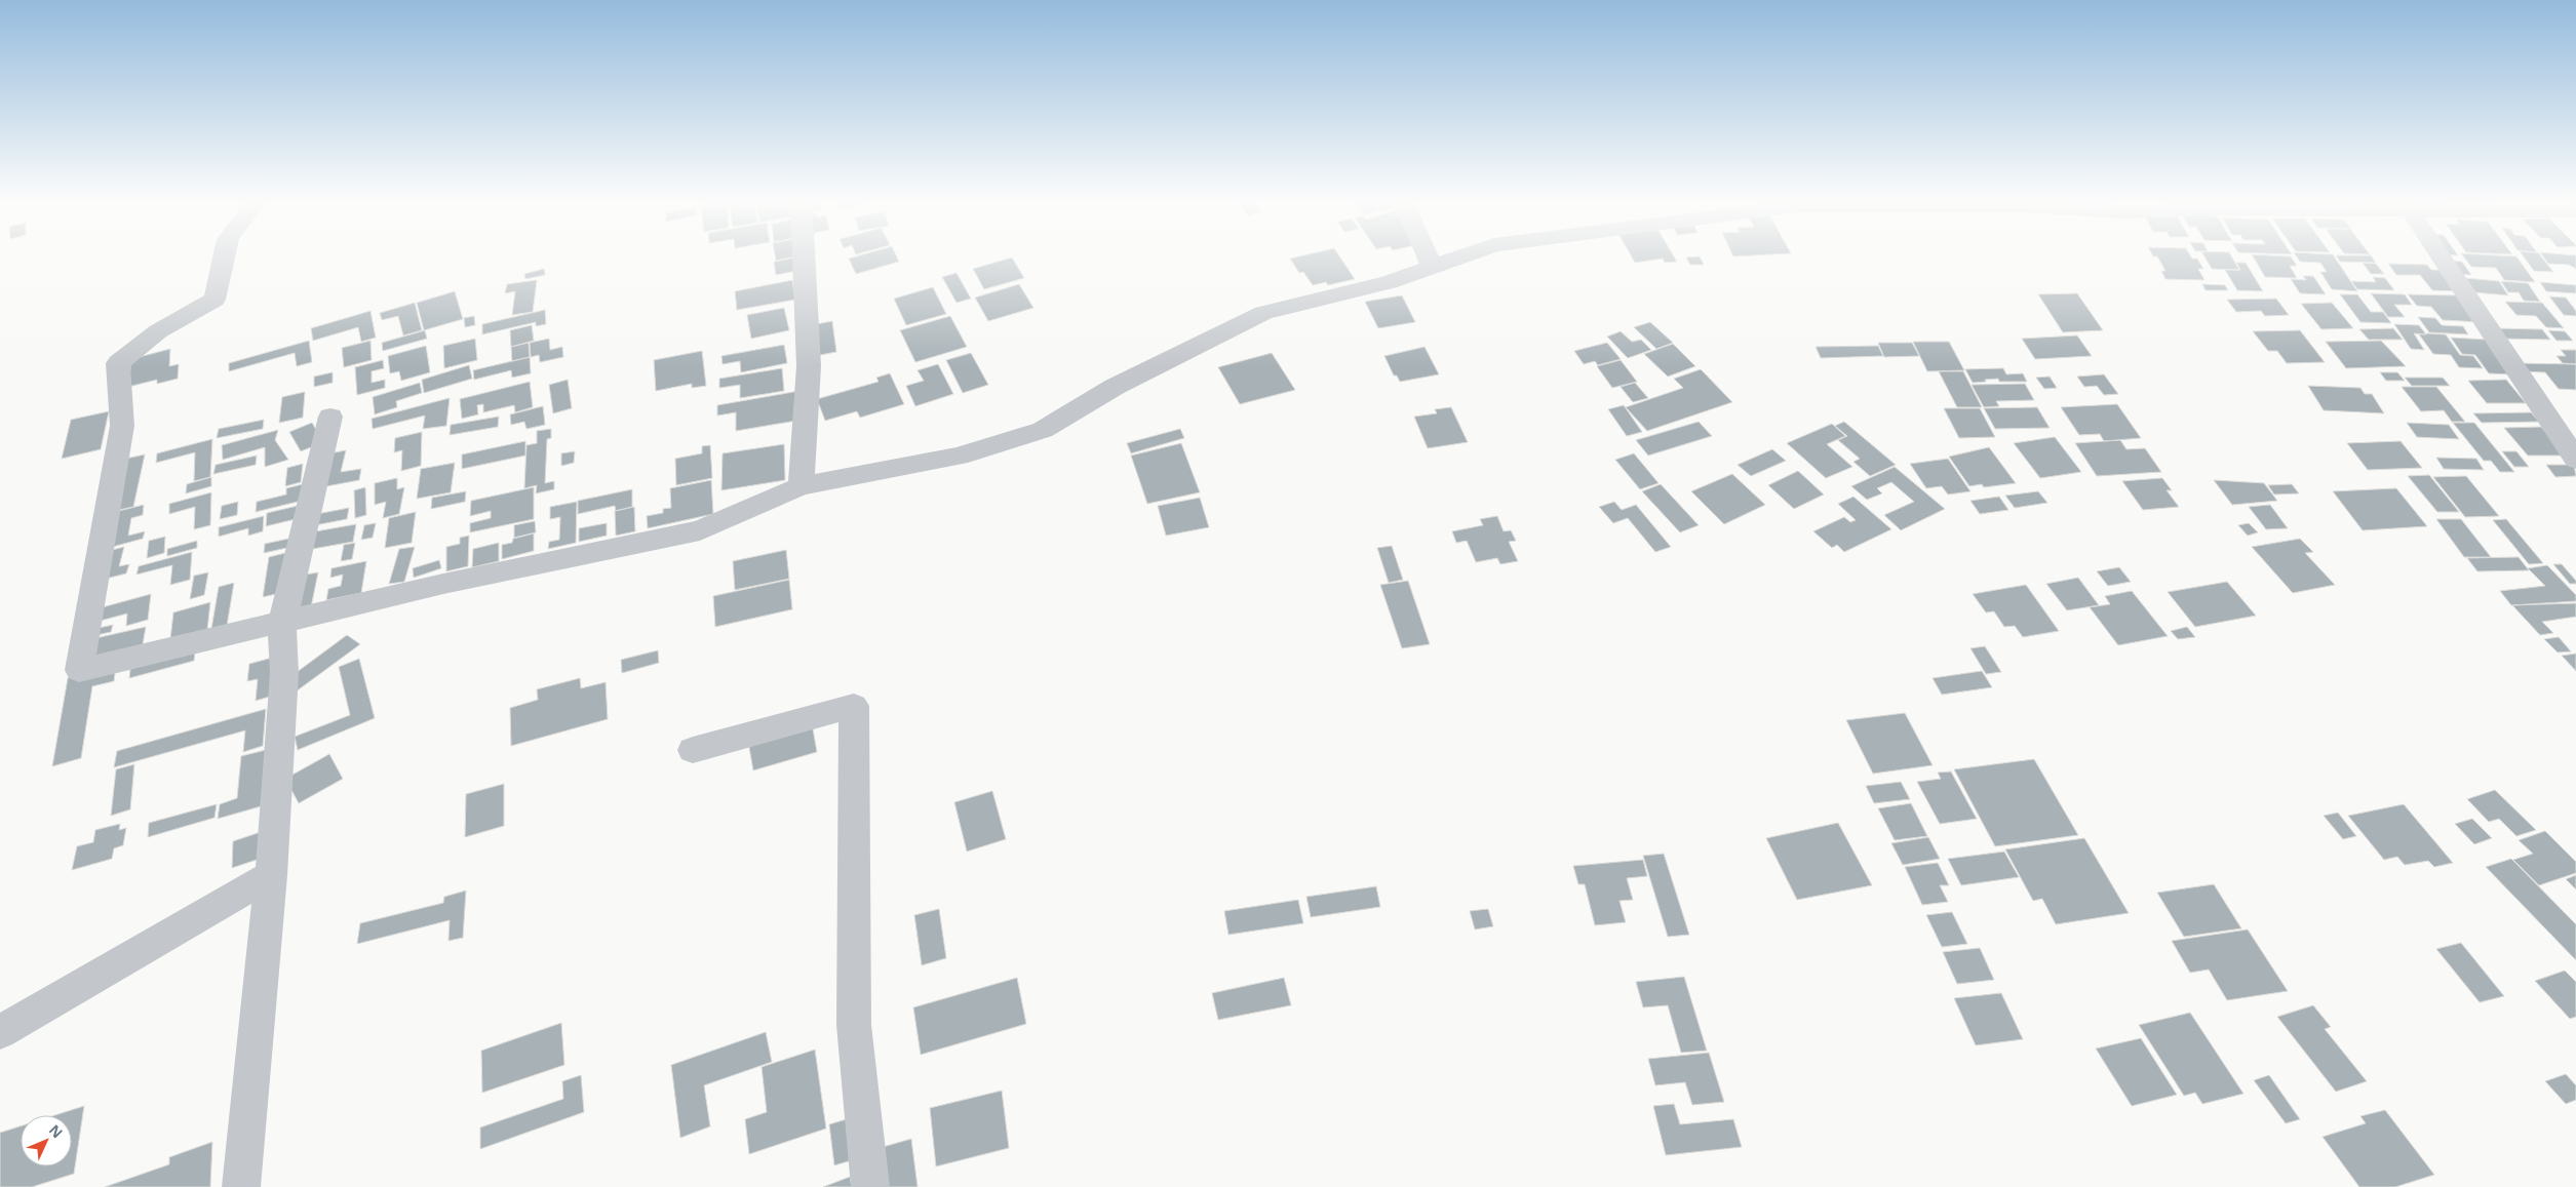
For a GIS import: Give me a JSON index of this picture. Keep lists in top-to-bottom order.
{
  "north": "top right"
}
